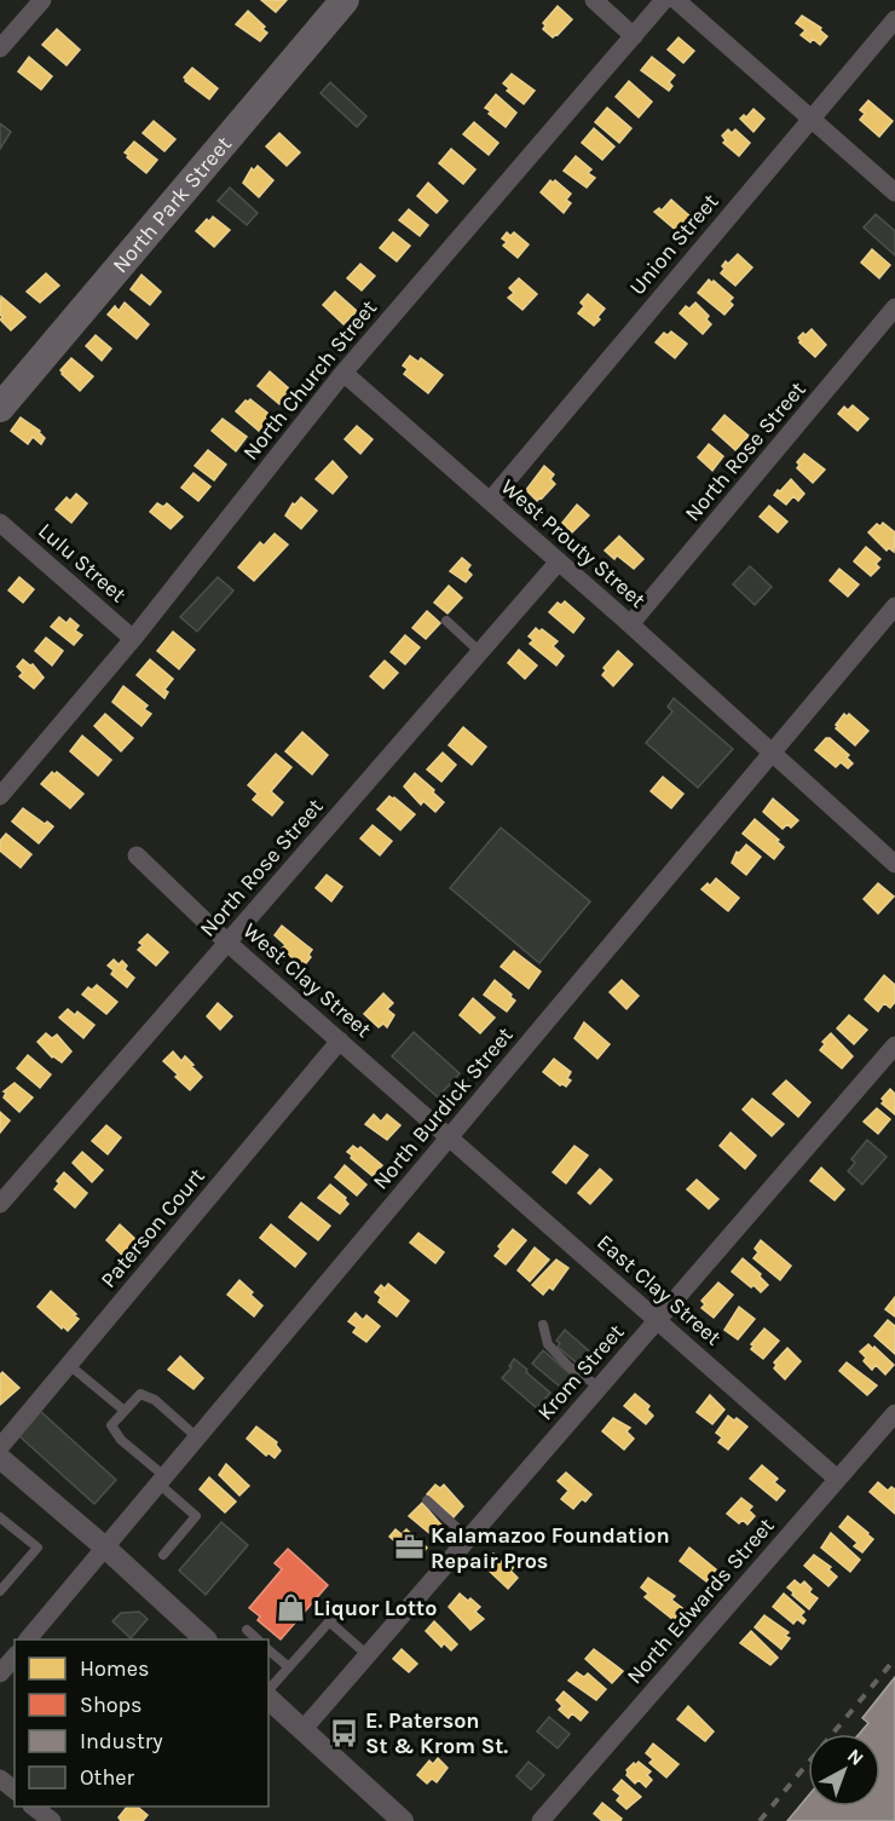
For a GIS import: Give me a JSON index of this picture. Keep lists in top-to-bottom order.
{
  "streets": {
    "main road": ["North Park Street"],
    "street": [
      "Union Street",
      "North Church Street",
      "North Rose Street",
      "West Prouty Street",
      "Lulu Street",
      "West Clay Street",
      "North Burdick Street",
      "Paterson Court",
      "East Clay Street",
      "Krom Street",
      "North Edwards Street"
    ]
  },
  "crossings": [
    ["Union Street", "West Prouty Street"],
    ["North Church Street", "West Prouty Street"],
    ["North Church Street", "Lulu Street"],
    ["North Rose Street", "West Prouty Street"],
    ["North Rose Street", "West Clay Street"],
    ["West Prouty Street", "North Burdick Street"],
    ["West Clay Street", "North Burdick Street"],
    ["West Clay Street", "Paterson Court"],
    ["West Clay Street", "East Clay Street"],
    ["North Burdick Street", "East Clay Street"],
    ["East Clay Street", "Krom Street"],
    ["East Clay Street", "North Edwards Street"]
  ],
  "places": {
    "office": ["Kalamazoo Foundation Repair Pros"],
    "shop": ["Liquor Lotto"],
    "bus stop": ["E. Paterson St & Krom St."]
  },
  "legend": [
    "Homes",
    "Shops",
    "Industry",
    "Other"
  ],
  "north": "top right"
}
